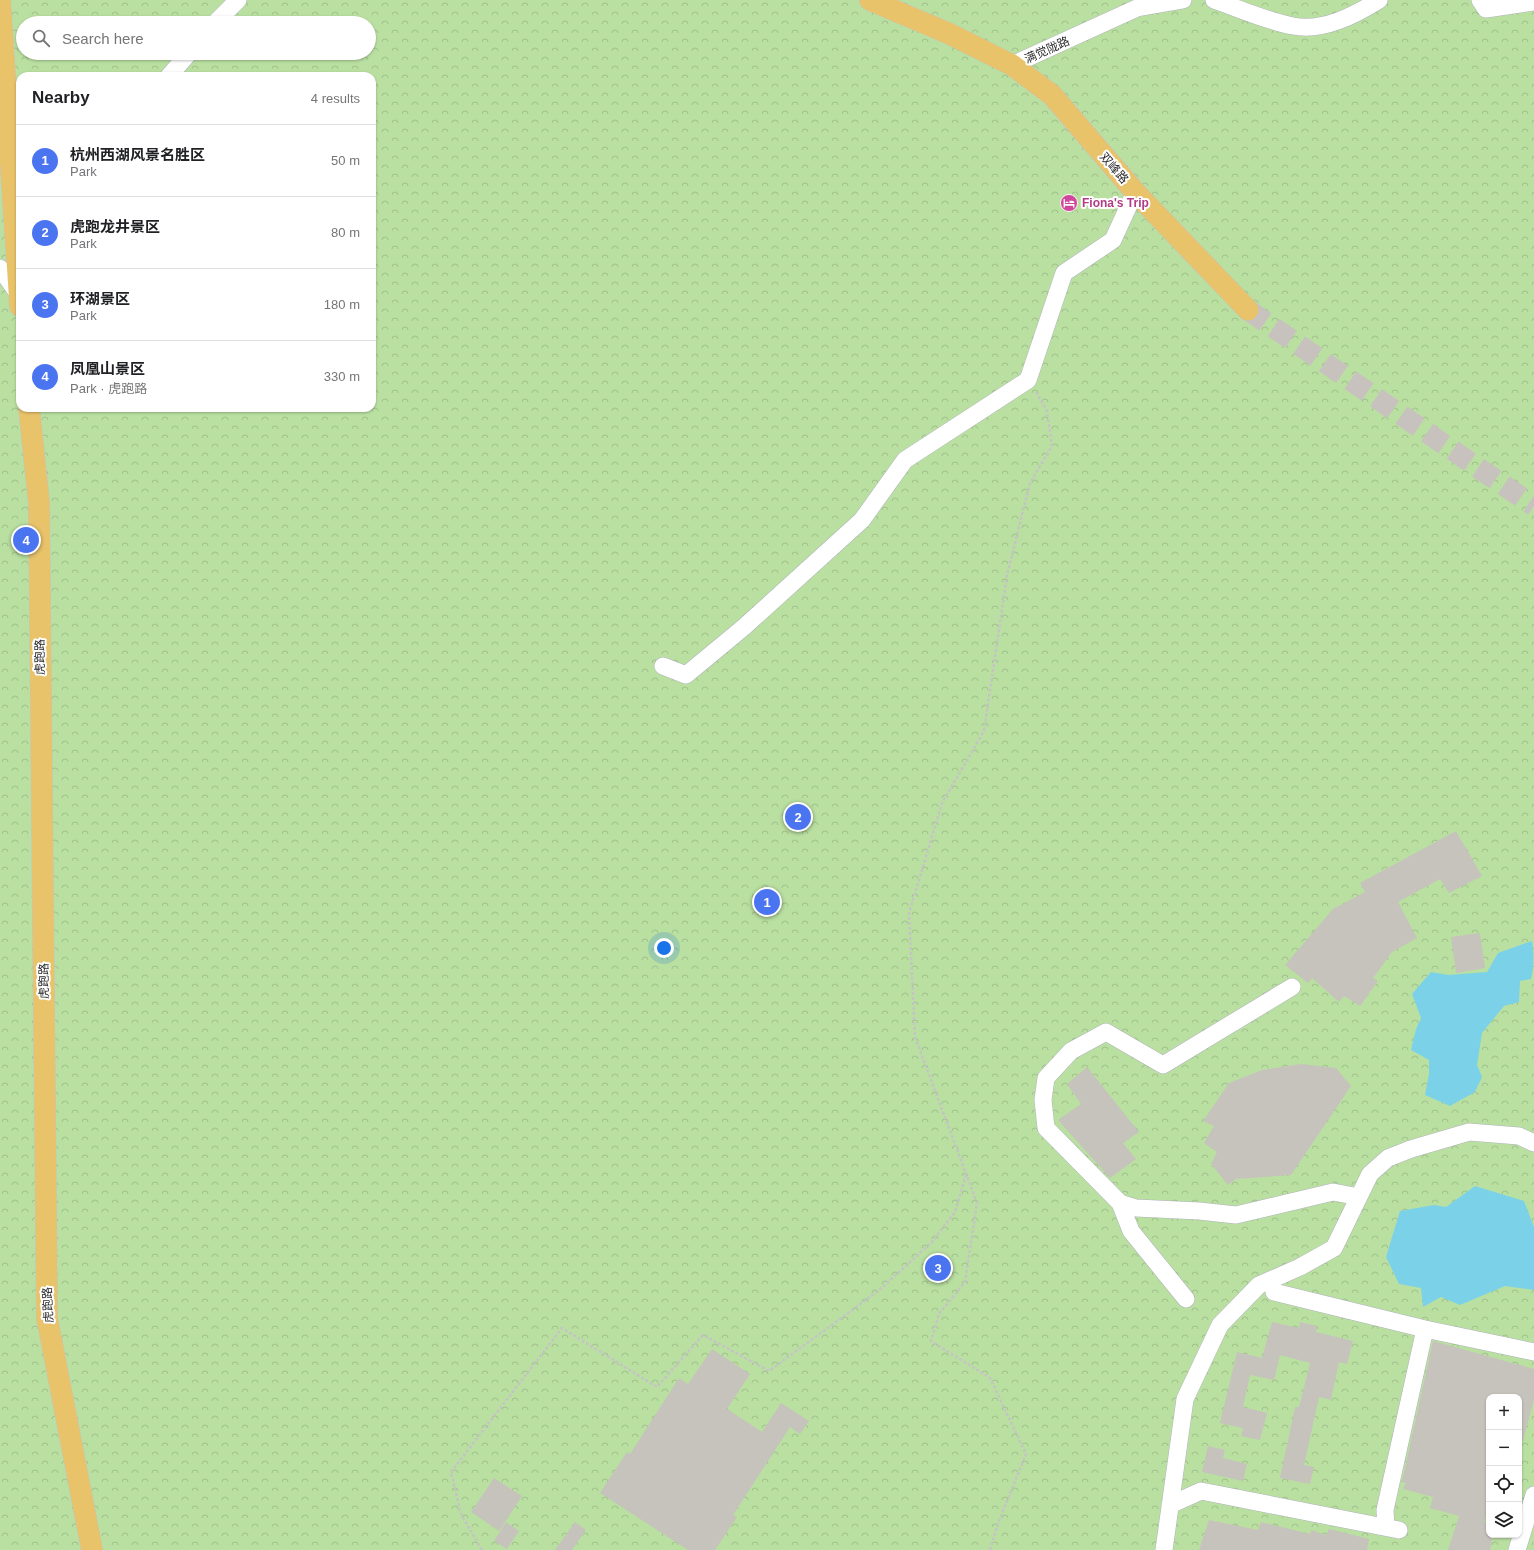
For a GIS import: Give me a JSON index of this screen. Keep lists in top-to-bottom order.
{
  "streets": {
    "main road": ["满觉陇路", "双峰路", "虎跑路"]
  },
  "crossings": [
    ["满觉陇路", "双峰路"]
  ],
  "places": {
    "hotel": ["Fiona's Trip"]
  },
  "page": {
    "search": "Search here",
    "heading": ["Nearby", "4 results"],
    "list": [
      {
        "mark": "1",
        "name": "杭州西湖风景名胜区",
        "note": "Park",
        "value": "50 m"
      },
      {
        "mark": "2",
        "name": "虎跑龙井景区",
        "note": "Park",
        "value": "80 m"
      },
      {
        "mark": "3",
        "name": "环湖景区",
        "note": "Park",
        "value": "180 m"
      },
      {
        "mark": "4",
        "name": "凤凰山景区",
        "note": "Park · 虎跑路",
        "value": "330 m"
      }
    ],
    "pins": [
      "4",
      "2",
      "1",
      "3"
    ],
    "map_buttons": ["+", "−"]
  }
}
